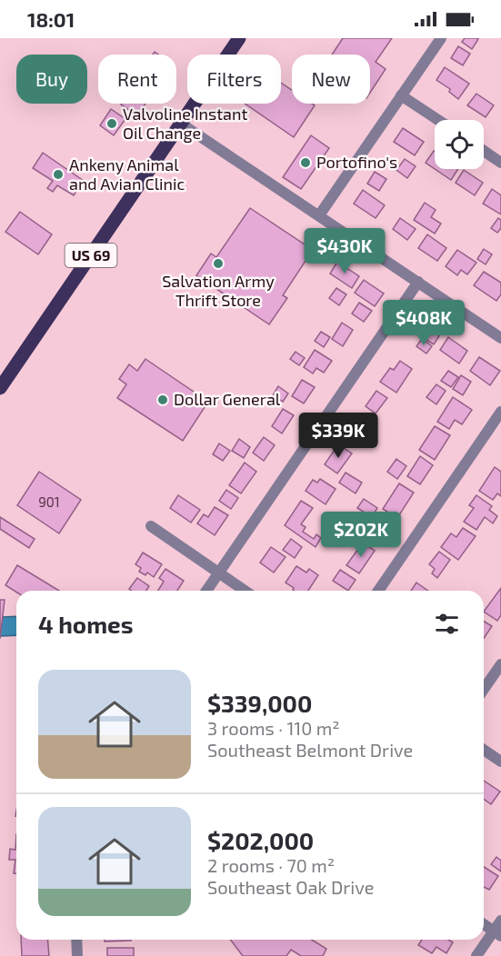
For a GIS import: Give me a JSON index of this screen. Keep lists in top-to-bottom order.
{
  "streets": {
    "main road": ["US 69"]
  },
  "places": [
    "Valvoline Instant Oil Change",
    "Portofino's",
    "Ankeny Animal and Avian Clinic",
    "Salvation Army Thrift Store",
    "Dollar General"
  ],
  "house_numbers": ["901"],
  "page": {
    "status": "18:01",
    "chip": [
      "Buy",
      "Rent",
      "Filters",
      "New"
    ],
    "price": [
      "$430K",
      "$408K",
      "$339K",
      "$202K"
    ],
    "heading": "4 homes",
    "list": [
      {
        "name": "$339,000",
        "note": "3 rooms · 110 m² · Southeast Belmont Drive"
      },
      {
        "name": "$202,000",
        "note": "2 rooms · 70 m² · Southeast Oak Drive"
      }
    ]
  }
}
